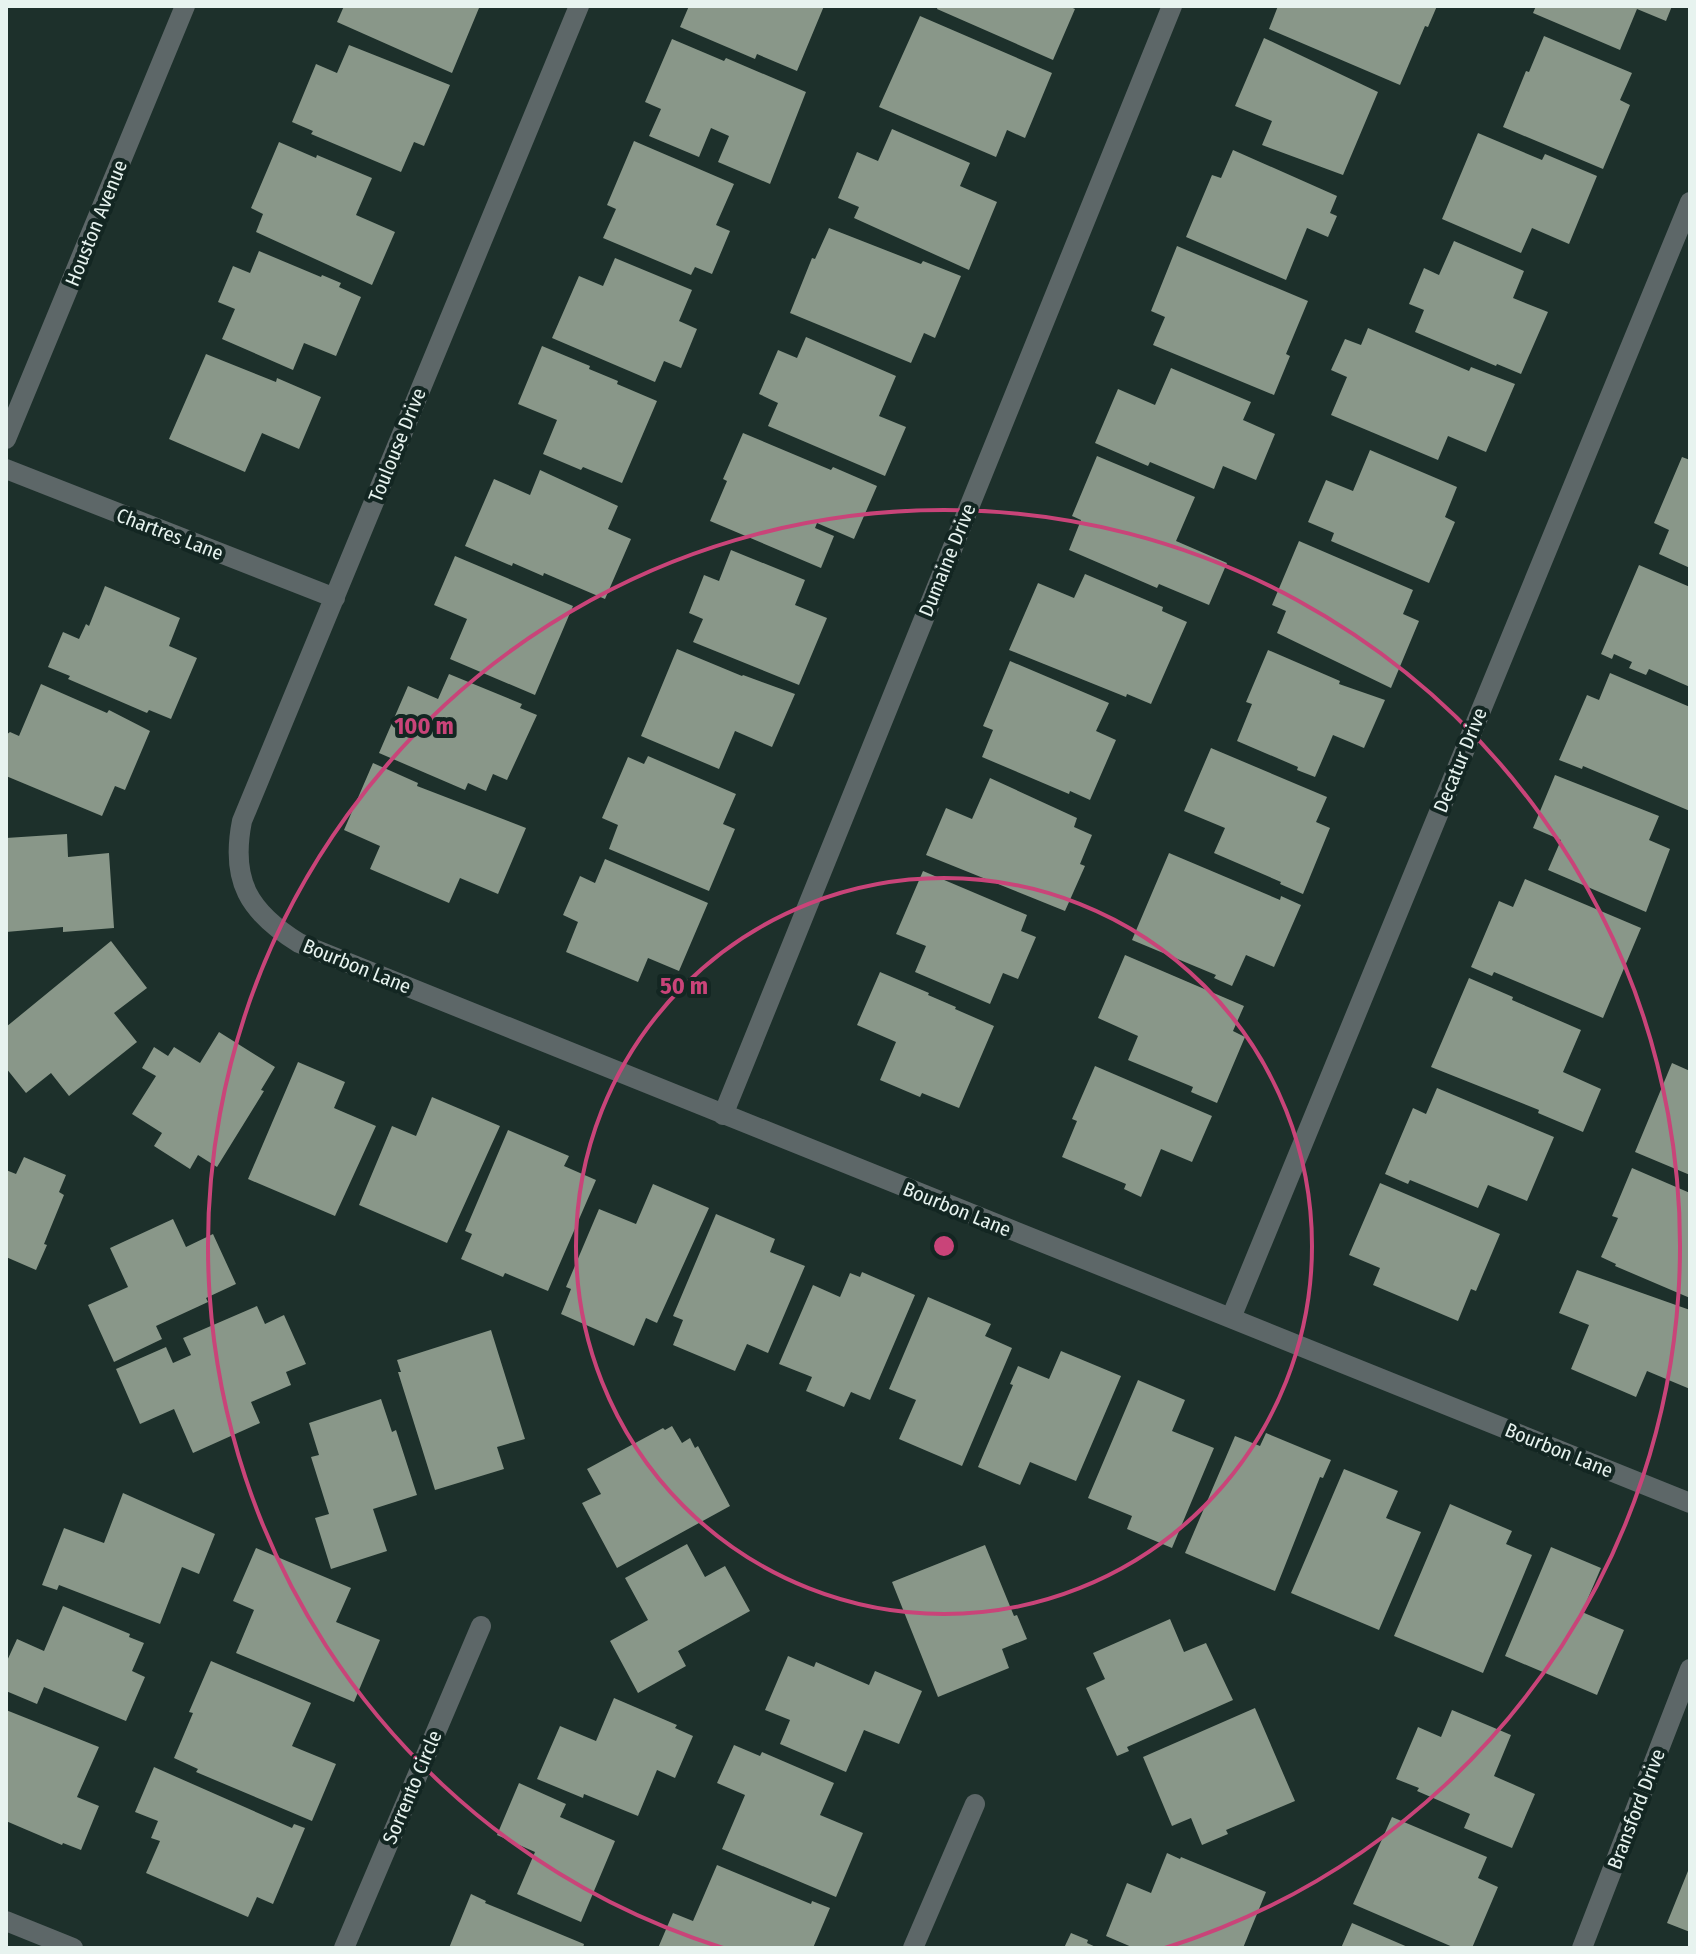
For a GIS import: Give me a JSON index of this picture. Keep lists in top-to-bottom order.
{
  "streets": {
    "street": [
      "Houston Avenue",
      "Toulouse Drive",
      "Chartres Lane",
      "Dumaine Drive",
      "Decatur Drive",
      "Bourbon Lane",
      "Sorrento Circle",
      "Bransford Drive"
    ]
  },
  "crossings": [
    ["Toulouse Drive", "Chartres Lane"],
    ["Toulouse Drive", "Bourbon Lane"],
    ["Dumaine Drive", "Bourbon Lane"],
    ["Decatur Drive", "Bourbon Lane"]
  ],
  "rings": ["100 m", "50 m"]
}
